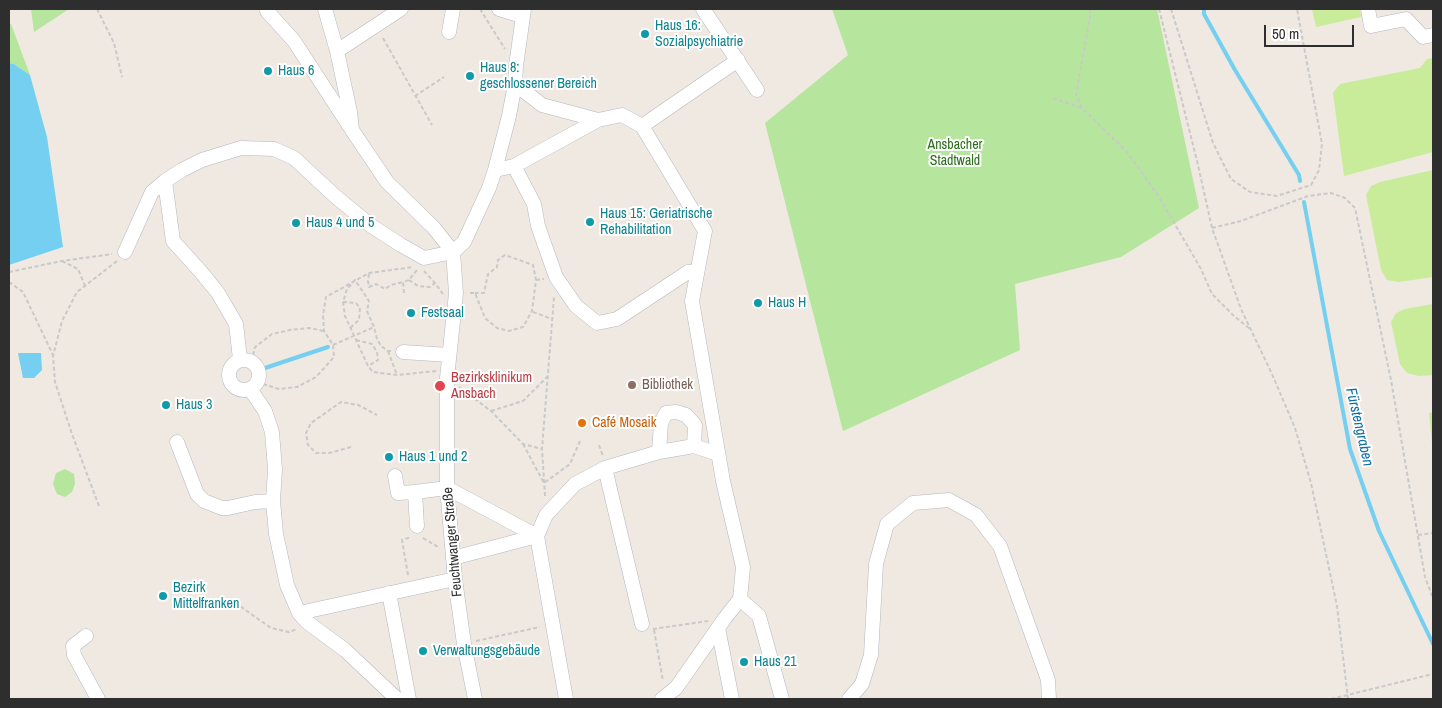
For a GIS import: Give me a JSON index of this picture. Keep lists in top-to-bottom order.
{
  "streets": {
    "lane": ["Feuchtwanger Straße"]
  },
  "water": ["Fürstengraben"],
  "parks": ["Ansbacher Stadtwald"],
  "places": [
    "Haus 16: Sozialpsychiatrie",
    "Haus 6",
    "Haus 8: geschlossener Bereich",
    "Haus 15: Geriatrische Rehabilitation",
    "Haus 4 und 5",
    "Haus H",
    "Festsaal",
    "Bibliothek",
    "Bezirksklinikum Ansbach",
    "Haus 3",
    "Café Mosaik",
    "Haus 1 und 2",
    "Bezirk Mittelfranken",
    "Verwaltungsgebäude",
    "Haus 21"
  ],
  "scale_bar": "50 m"
}
